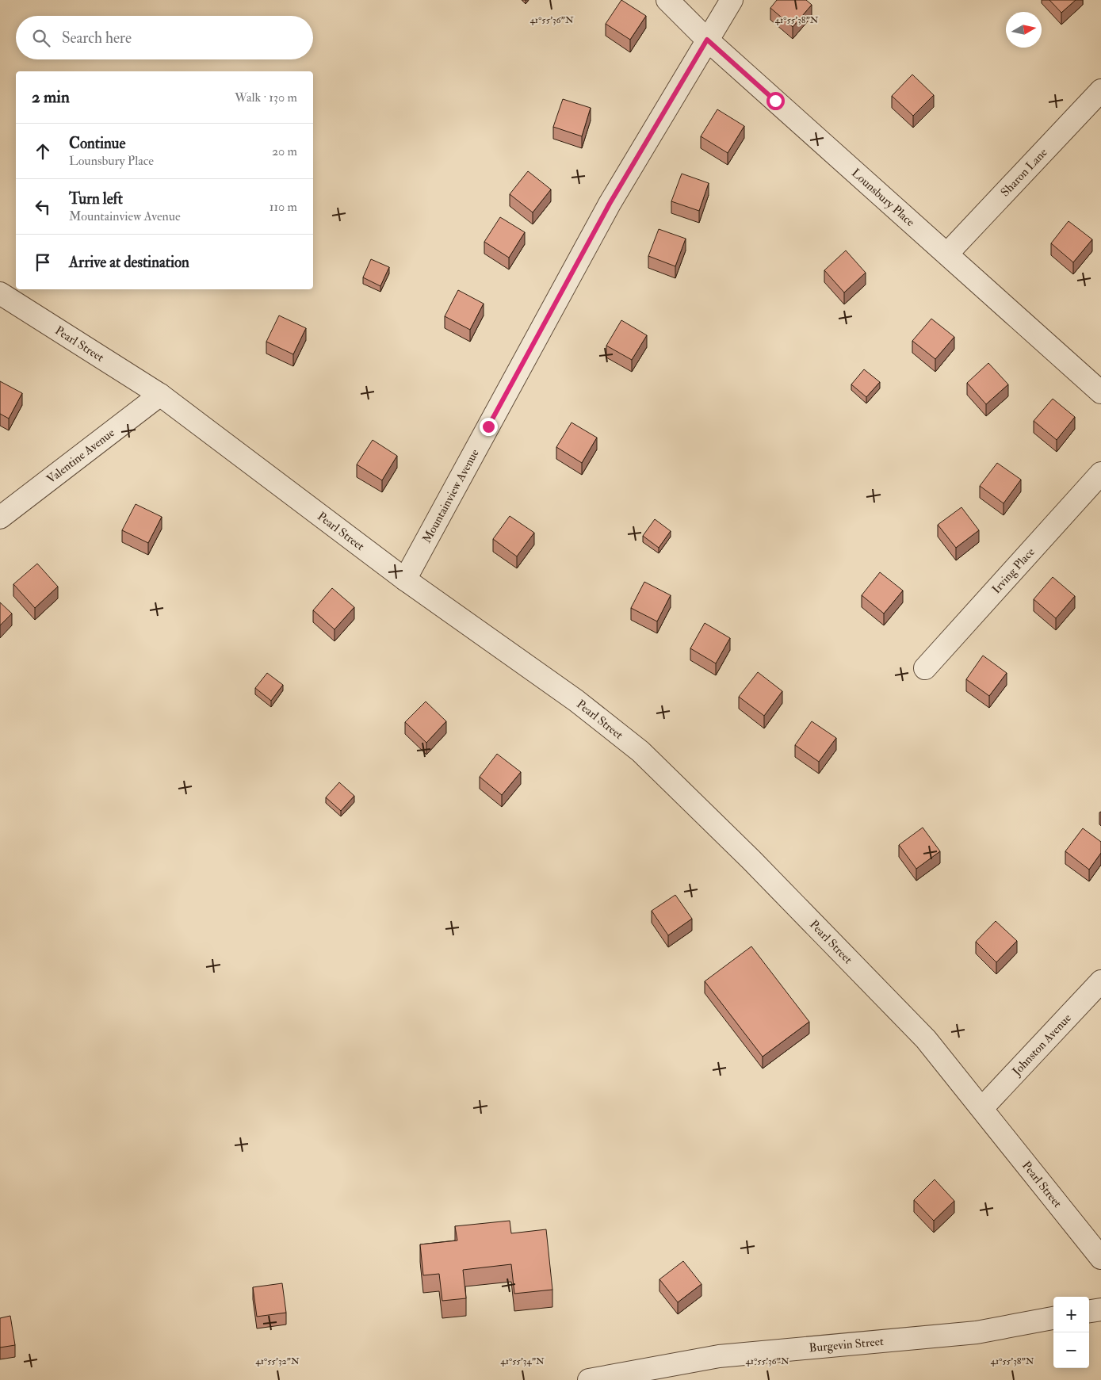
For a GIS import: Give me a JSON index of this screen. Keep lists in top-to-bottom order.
{
  "streets": {
    "street": [
      "Sharon Lane",
      "Lounsbury Place",
      "Pearl Street",
      "Valentine Avenue",
      "Mountainview Avenue",
      "Irving Place",
      "Johnston Avenue",
      "Burgevin Street"
    ]
  },
  "crossings": [
    ["Sharon Lane", "Lounsbury Place"],
    ["Lounsbury Place", "Mountainview Avenue"],
    ["Pearl Street", "Valentine Avenue"],
    ["Pearl Street", "Mountainview Avenue"],
    ["Pearl Street", "Johnston Avenue"]
  ],
  "north": "right",
  "page": {
    "search": "Search here",
    "heading": ["2 min", "Walk · 130 m"],
    "list": [
      ["Continue", "Lounsbury Place", "20 m"],
      ["Turn left", "Mountainview Avenue", "110 m"],
      "Arrive at destination"
    ],
    "map_buttons": ["+", "−"]
  },
  "coordinates": [
    "41°55'36\"N",
    "41°55'38\"N",
    "41°55'32\"N",
    "41°55'34\"N"
  ]
}
